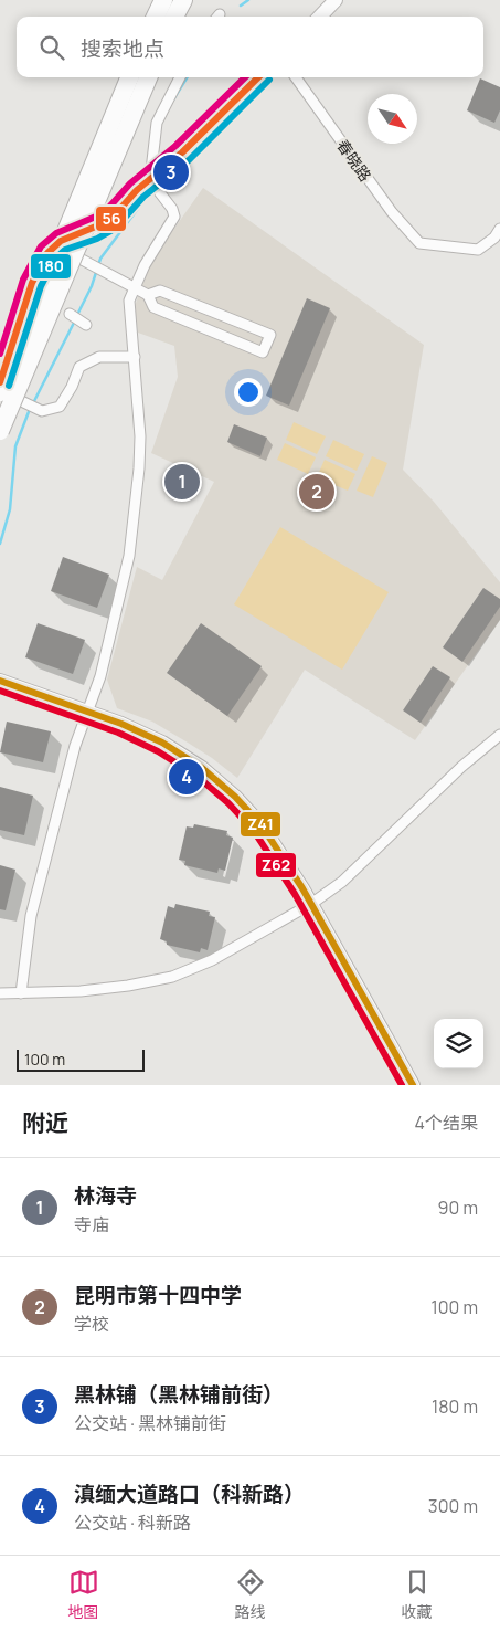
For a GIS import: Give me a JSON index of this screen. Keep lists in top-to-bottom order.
{
  "streets": {
    "street": ["春晓路"]
  },
  "lines": [
    "transit line 56",
    "transit line 180",
    "transit line Z41",
    "transit line Z62"
  ],
  "scale_bar": "100 m",
  "north": "bottom right",
  "page": {
    "search": "搜索地点",
    "pins": [
      "3",
      "1",
      "2",
      "4"
    ],
    "scale": "100 m",
    "heading": ["附近", "4个结果"],
    "list": [
      {
        "mark": "1",
        "name": "林海寺",
        "note": "寺庙",
        "value": "90 m"
      },
      {
        "mark": "2",
        "name": "昆明市第十四中学",
        "note": "学校",
        "value": "100 m"
      },
      {
        "mark": "3",
        "name": "黑林铺（黑林铺前街）",
        "note": "公交站 · 黑林铺前街",
        "value": "180 m"
      },
      {
        "mark": "4",
        "name": "滇缅大道路口（科新路）",
        "note": "公交站 · 科新路",
        "value": "300 m"
      }
    ],
    "nav": ["地图", "路线", "收藏"]
  }
}
